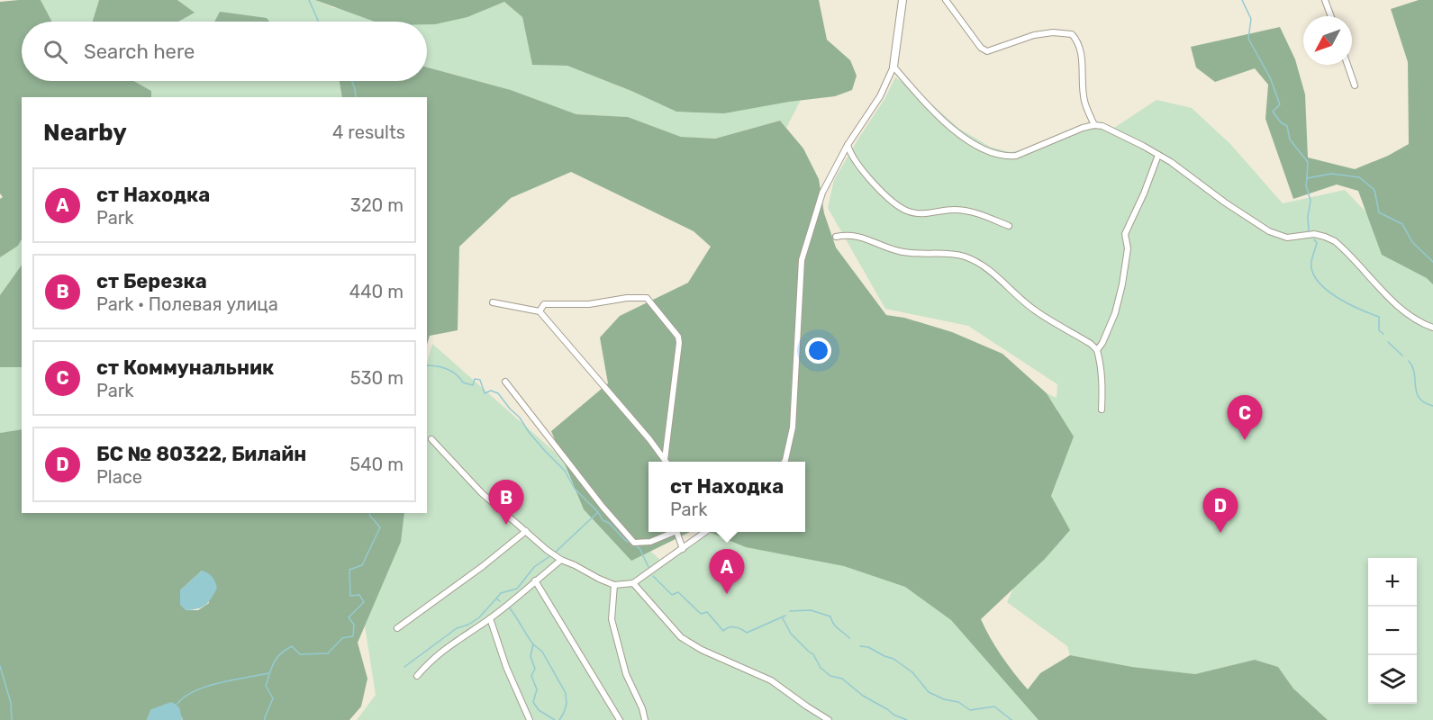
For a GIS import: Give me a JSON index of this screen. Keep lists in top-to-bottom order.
{
  "north": "bottom left",
  "page": {
    "search": "Search here",
    "heading": ["Nearby", "4 results"],
    "list": [
      {
        "mark": "A",
        "name": "ст Находка",
        "note": "Park",
        "value": "320 m"
      },
      {
        "mark": "B",
        "name": "ст Березка",
        "note": "Park · Полевая улица",
        "value": "440 m"
      },
      {
        "mark": "C",
        "name": "ст Коммунальник",
        "note": "Park",
        "value": "530 m"
      },
      {
        "mark": "D",
        "name": "БС № 80322, Билайн",
        "note": "Place",
        "value": "540 m"
      }
    ],
    "pins": [
      "C",
      "B",
      "D",
      "A"
    ],
    "popup": ["ст Находка", "Park"],
    "map_buttons": ["+", "−"]
  }
}
